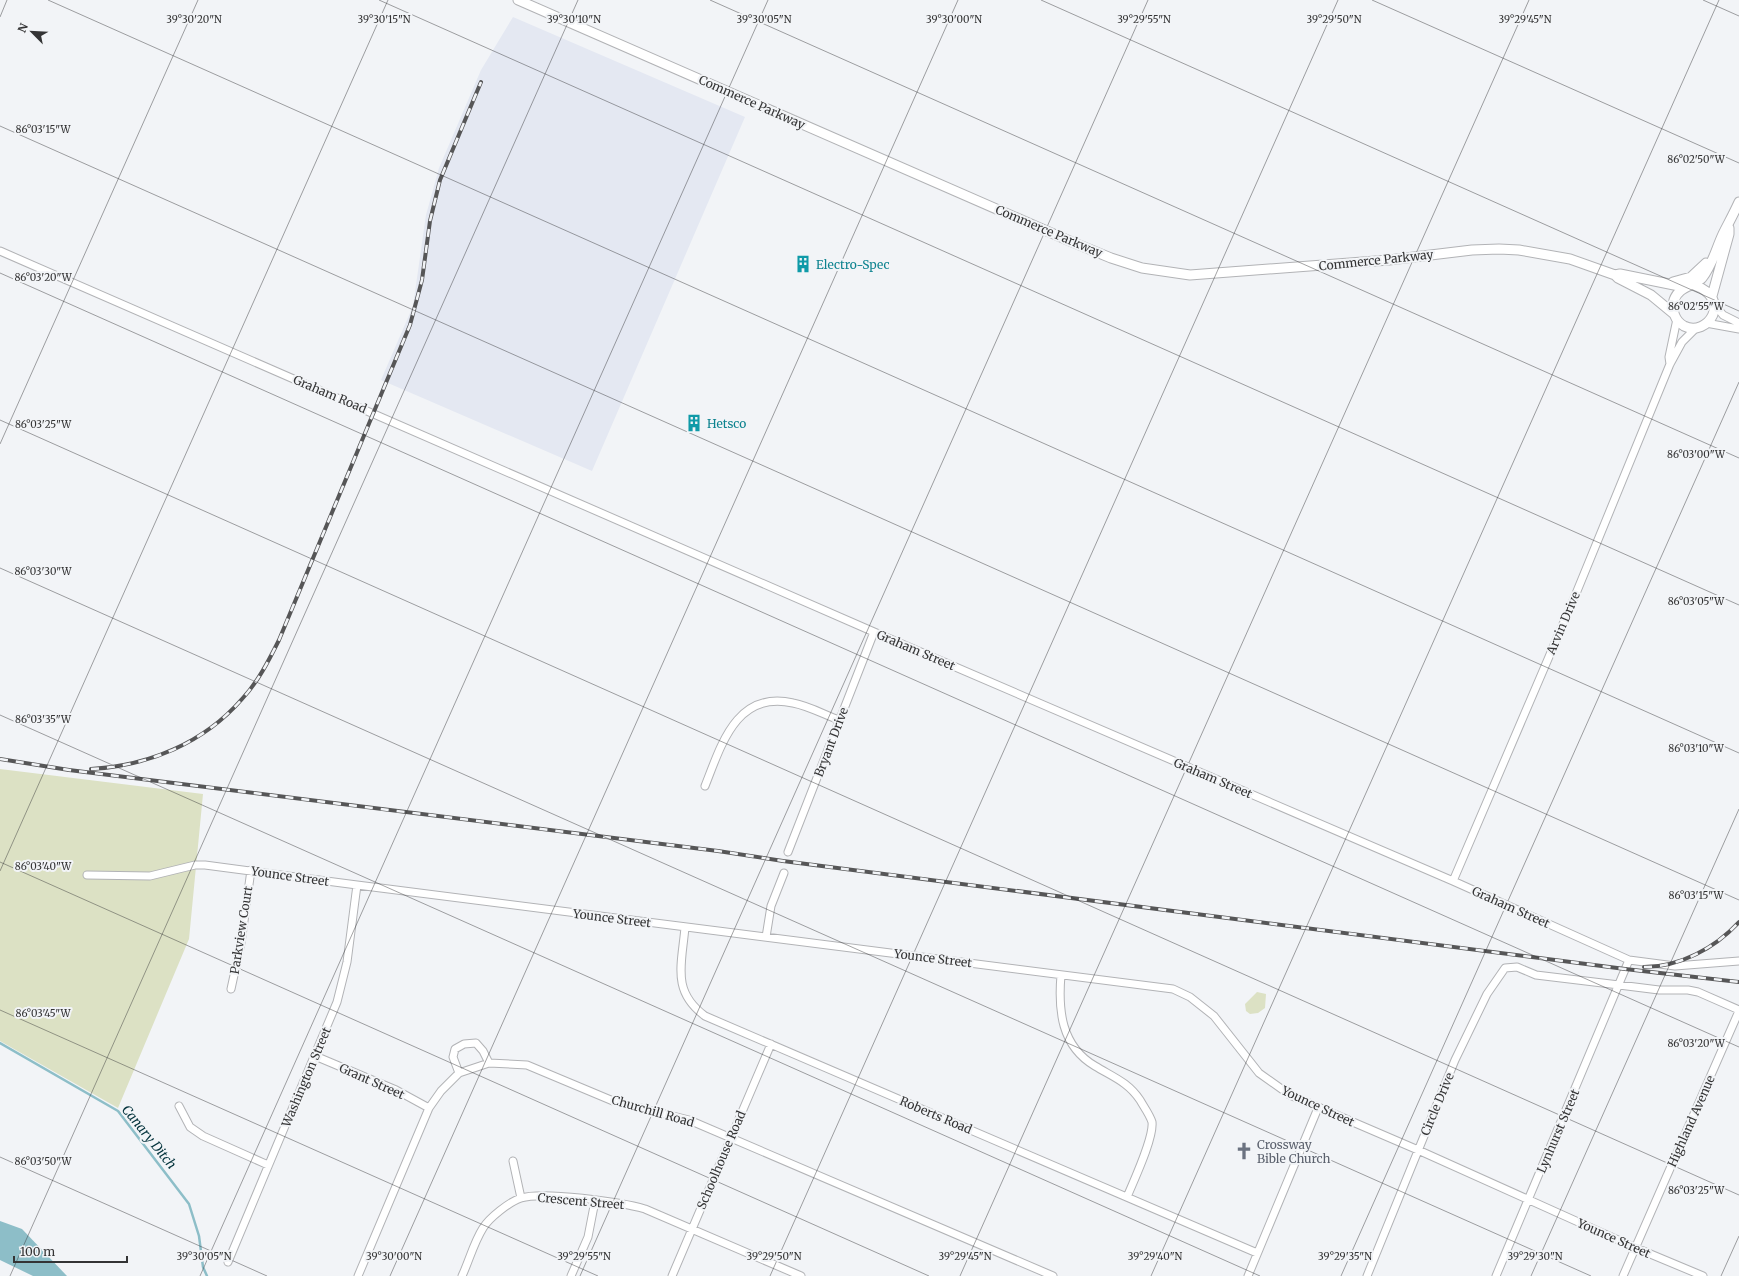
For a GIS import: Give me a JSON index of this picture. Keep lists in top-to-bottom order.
{
  "streets": {
    "street": [
      "Commerce Parkway",
      "Graham Road",
      "Arvin Drive",
      "Graham Street",
      "Bryant Drive",
      "Younce Street",
      "Parkview Court",
      "Washington Street",
      "Grant Street",
      "Circle Drive",
      "Churchill Road",
      "Roberts Road",
      "Highland Avenue",
      "Lynhurst Street",
      "Schoolhouse Road",
      "Crescent Street"
    ]
  },
  "crossings": [
    ["Commerce Parkway", "Arvin Drive"],
    ["Graham Road", "Graham Street"],
    ["Arvin Drive", "Graham Street"],
    ["Graham Street", "Bryant Drive"],
    ["Younce Street", "Parkview Court"],
    ["Younce Street", "Washington Street"],
    ["Younce Street", "Circle Drive"],
    ["Younce Street", "Roberts Road"],
    ["Younce Street", "Highland Avenue"],
    ["Younce Street", "Lynhurst Street"],
    ["Washington Street", "Grant Street"],
    ["Grant Street", "Churchill Road"],
    ["Circle Drive", "Lynhurst Street"],
    ["Churchill Road", "Schoolhouse Road"],
    ["Roberts Road", "Schoolhouse Road"],
    ["Schoolhouse Road", "Crescent Street"]
  ],
  "water": ["Canary Ditch"],
  "places": {
    "building": ["Electro-Spec", "Hetsco"],
    "church": ["Crossway Bible Church"]
  },
  "scale_bar": "100 m",
  "north": "top left",
  "coordinates": [
    "39°30'20\"N",
    "39°30'15\"N",
    "39°30'10\"N",
    "39°30'05\"N",
    "39°30'00\"N",
    "39°29'55\"N",
    "39°29'50\"N",
    "39°29'45\"N",
    "86°03'15\"W",
    "86°02'50\"W",
    "86°03'20\"W",
    "86°02'55\"W",
    "86°03'25\"W",
    "86°03'00\"W",
    "86°03'30\"W",
    "86°03'05\"W",
    "86°03'35\"W",
    "86°03'10\"W",
    "86°03'40\"W",
    "86°03'45\"W",
    "86°03'50\"W",
    "39°29'40\"N",
    "39°29'35\"N",
    "39°29'30\"N"
  ]
}
